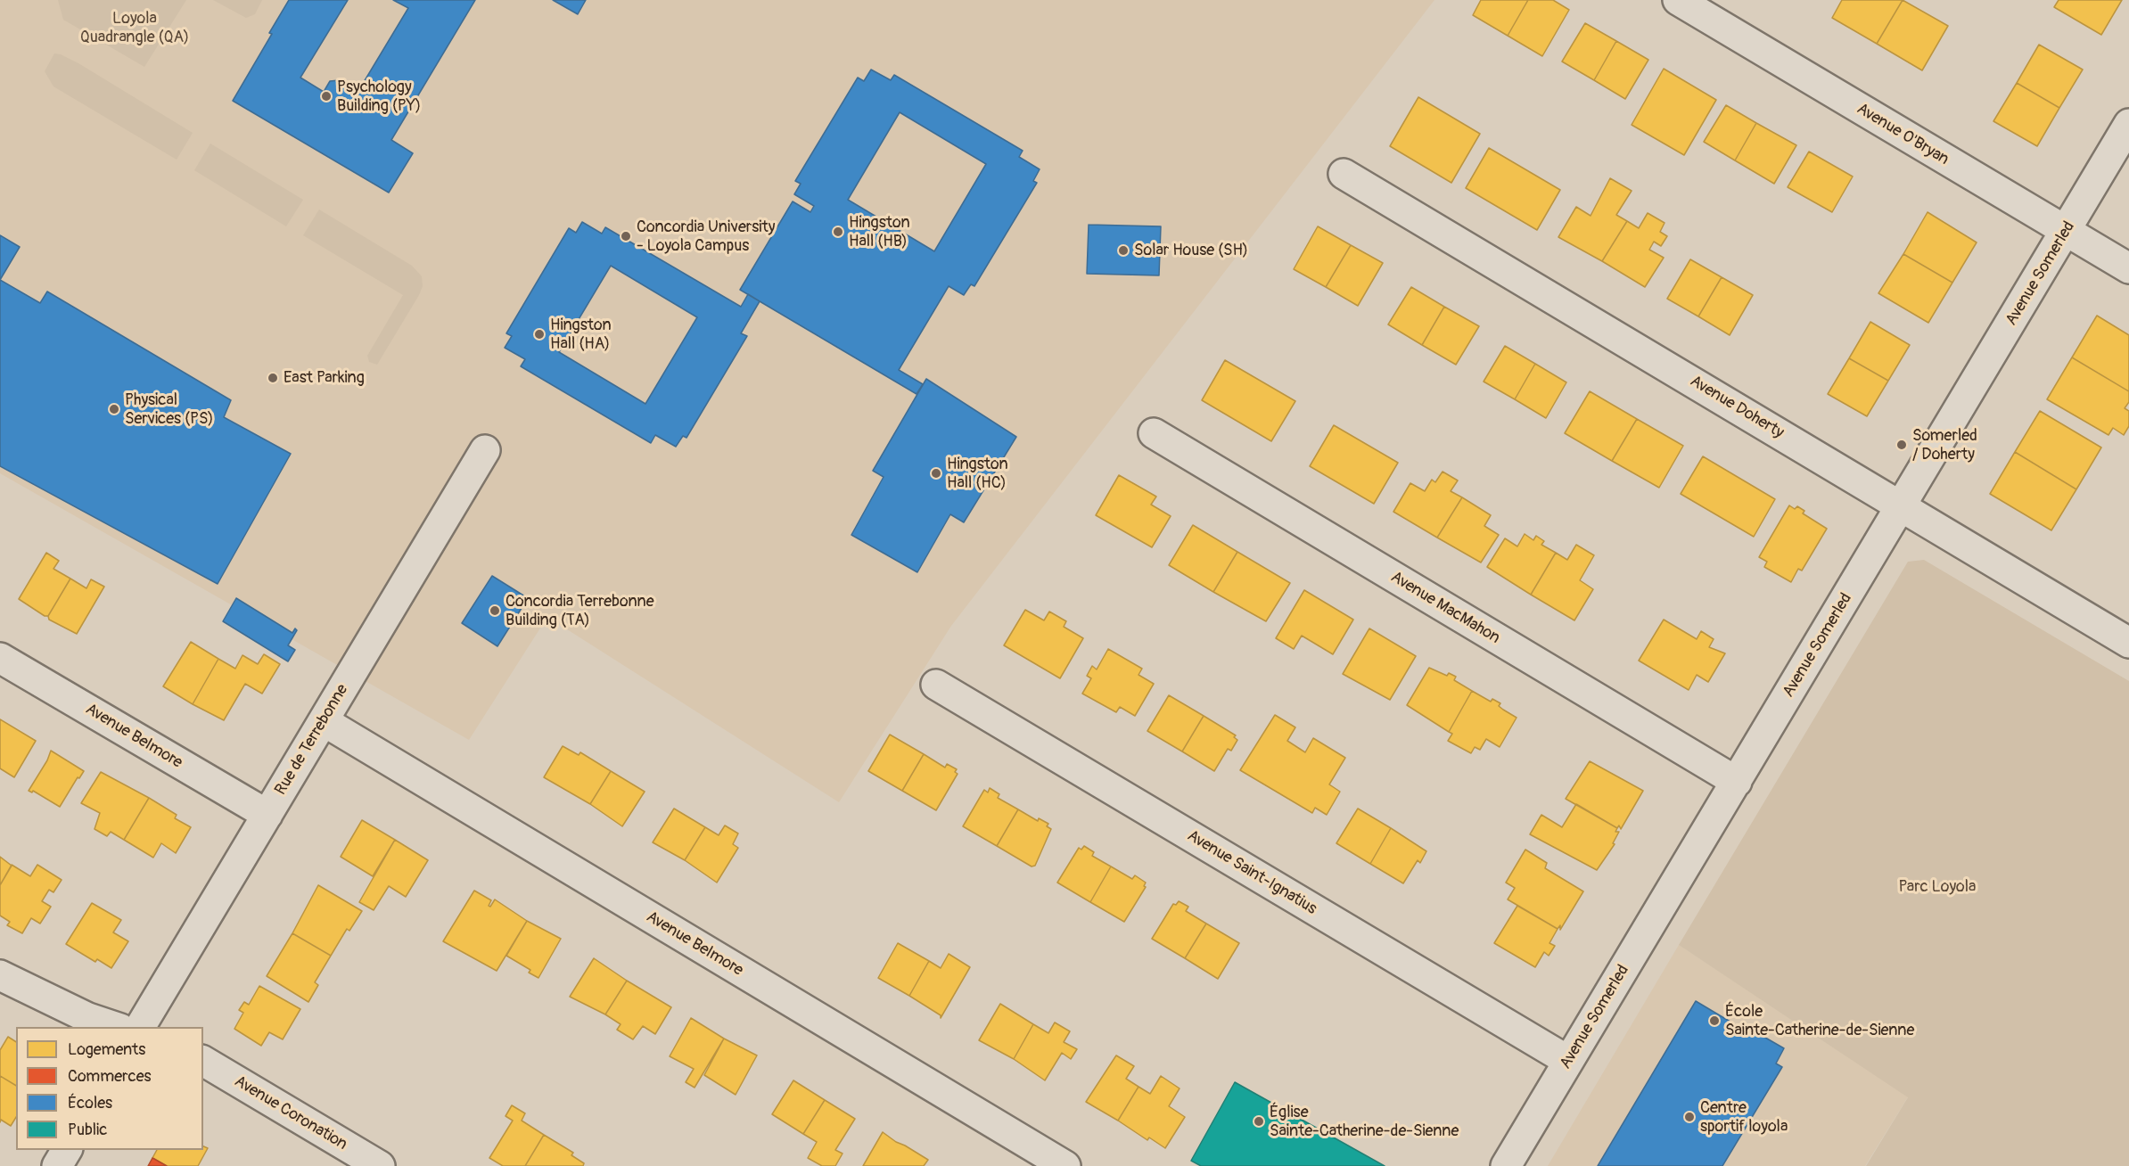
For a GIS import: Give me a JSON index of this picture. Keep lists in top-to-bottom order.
{
  "streets": {
    "street": [
      "Avenue O'Bryan",
      "Avenue Somerled",
      "Avenue Doherty",
      "Avenue MacMahon",
      "Avenue Belmore",
      "Rue de Terrebonne",
      "Avenue Saint-Ignatius",
      "Avenue Coronation"
    ]
  },
  "crossings": [
    ["Avenue O'Bryan", "Avenue Somerled"],
    ["Avenue Somerled", "Avenue Doherty"],
    ["Avenue Somerled", "Avenue MacMahon"],
    ["Avenue Somerled", "Avenue Saint-Ignatius"],
    ["Avenue Belmore", "Rue de Terrebonne"]
  ],
  "parks": ["Loyola Quadrangle (QA)", "Parc Loyola"],
  "places": [
    "Psychology Building (PY)",
    "Hingston Hall (HB)",
    "Concordia University - Loyola Campus",
    "Solar House (SH)",
    "Hingston Hall (HA)",
    "East Parking",
    "Physical Services (PS)",
    "Somerled / Doherty",
    "Hingston Hall (HC)",
    "Concordia Terrebonne Building (TA)",
    "École Sainte-Catherine-de-Sienne",
    "Centre sportif loyola",
    "Église Sainte-Catherine-de-Sienne"
  ],
  "legend": [
    "Logements",
    "Commerces",
    "Écoles",
    "Public"
  ]
}
